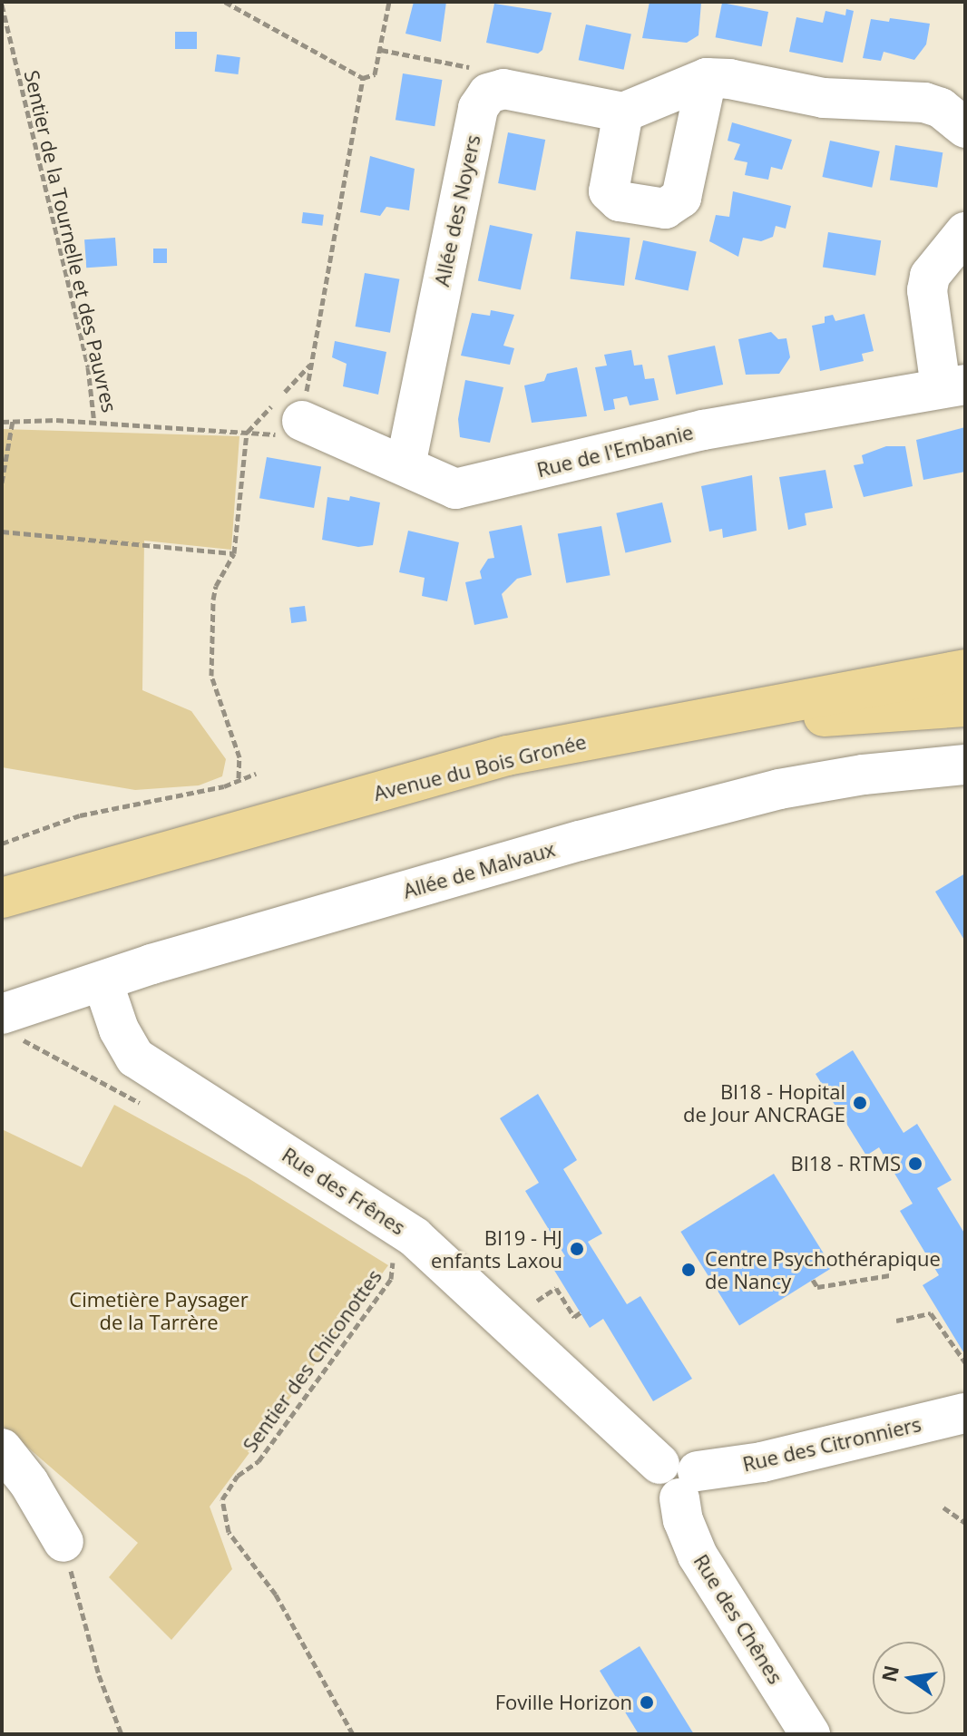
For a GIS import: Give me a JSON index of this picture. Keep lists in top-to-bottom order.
{
  "streets": {
    "main road": ["Avenue du Bois Gronée"],
    "street": [
      "Allée des Noyers",
      "Rue de l'Embanie",
      "Allée de Malvaux",
      "Rue des Frênes",
      "Rue des Citronniers",
      "Rue des Chênes"
    ],
    "path": ["Sentier de la Tournelle et des Pauvres", "Sentier des Chiconottes"]
  },
  "crossings": [
    ["Allée des Noyers", "Rue de l'Embanie"],
    ["Sentier de la Tournelle et des Pauvres", "Rue de l'Embanie"],
    ["Allée de Malvaux", "Rue des Frênes"],
    ["Rue des Frênes", "Rue des Citronniers"],
    ["Rue des Frênes", "Rue des Chênes"],
    ["Rue des Citronniers", "Rue des Chênes"]
  ],
  "parks": ["Cimetière Paysager de la Tarrère"],
  "places": [
    "BI18 - Hopital de Jour ANCRAGE",
    "BI18 - RTMS",
    "BI19 - HJ enfants Laxou",
    "Centre Psychothérapique de Nancy",
    "Foville Horizon"
  ],
  "north": "left"
}
